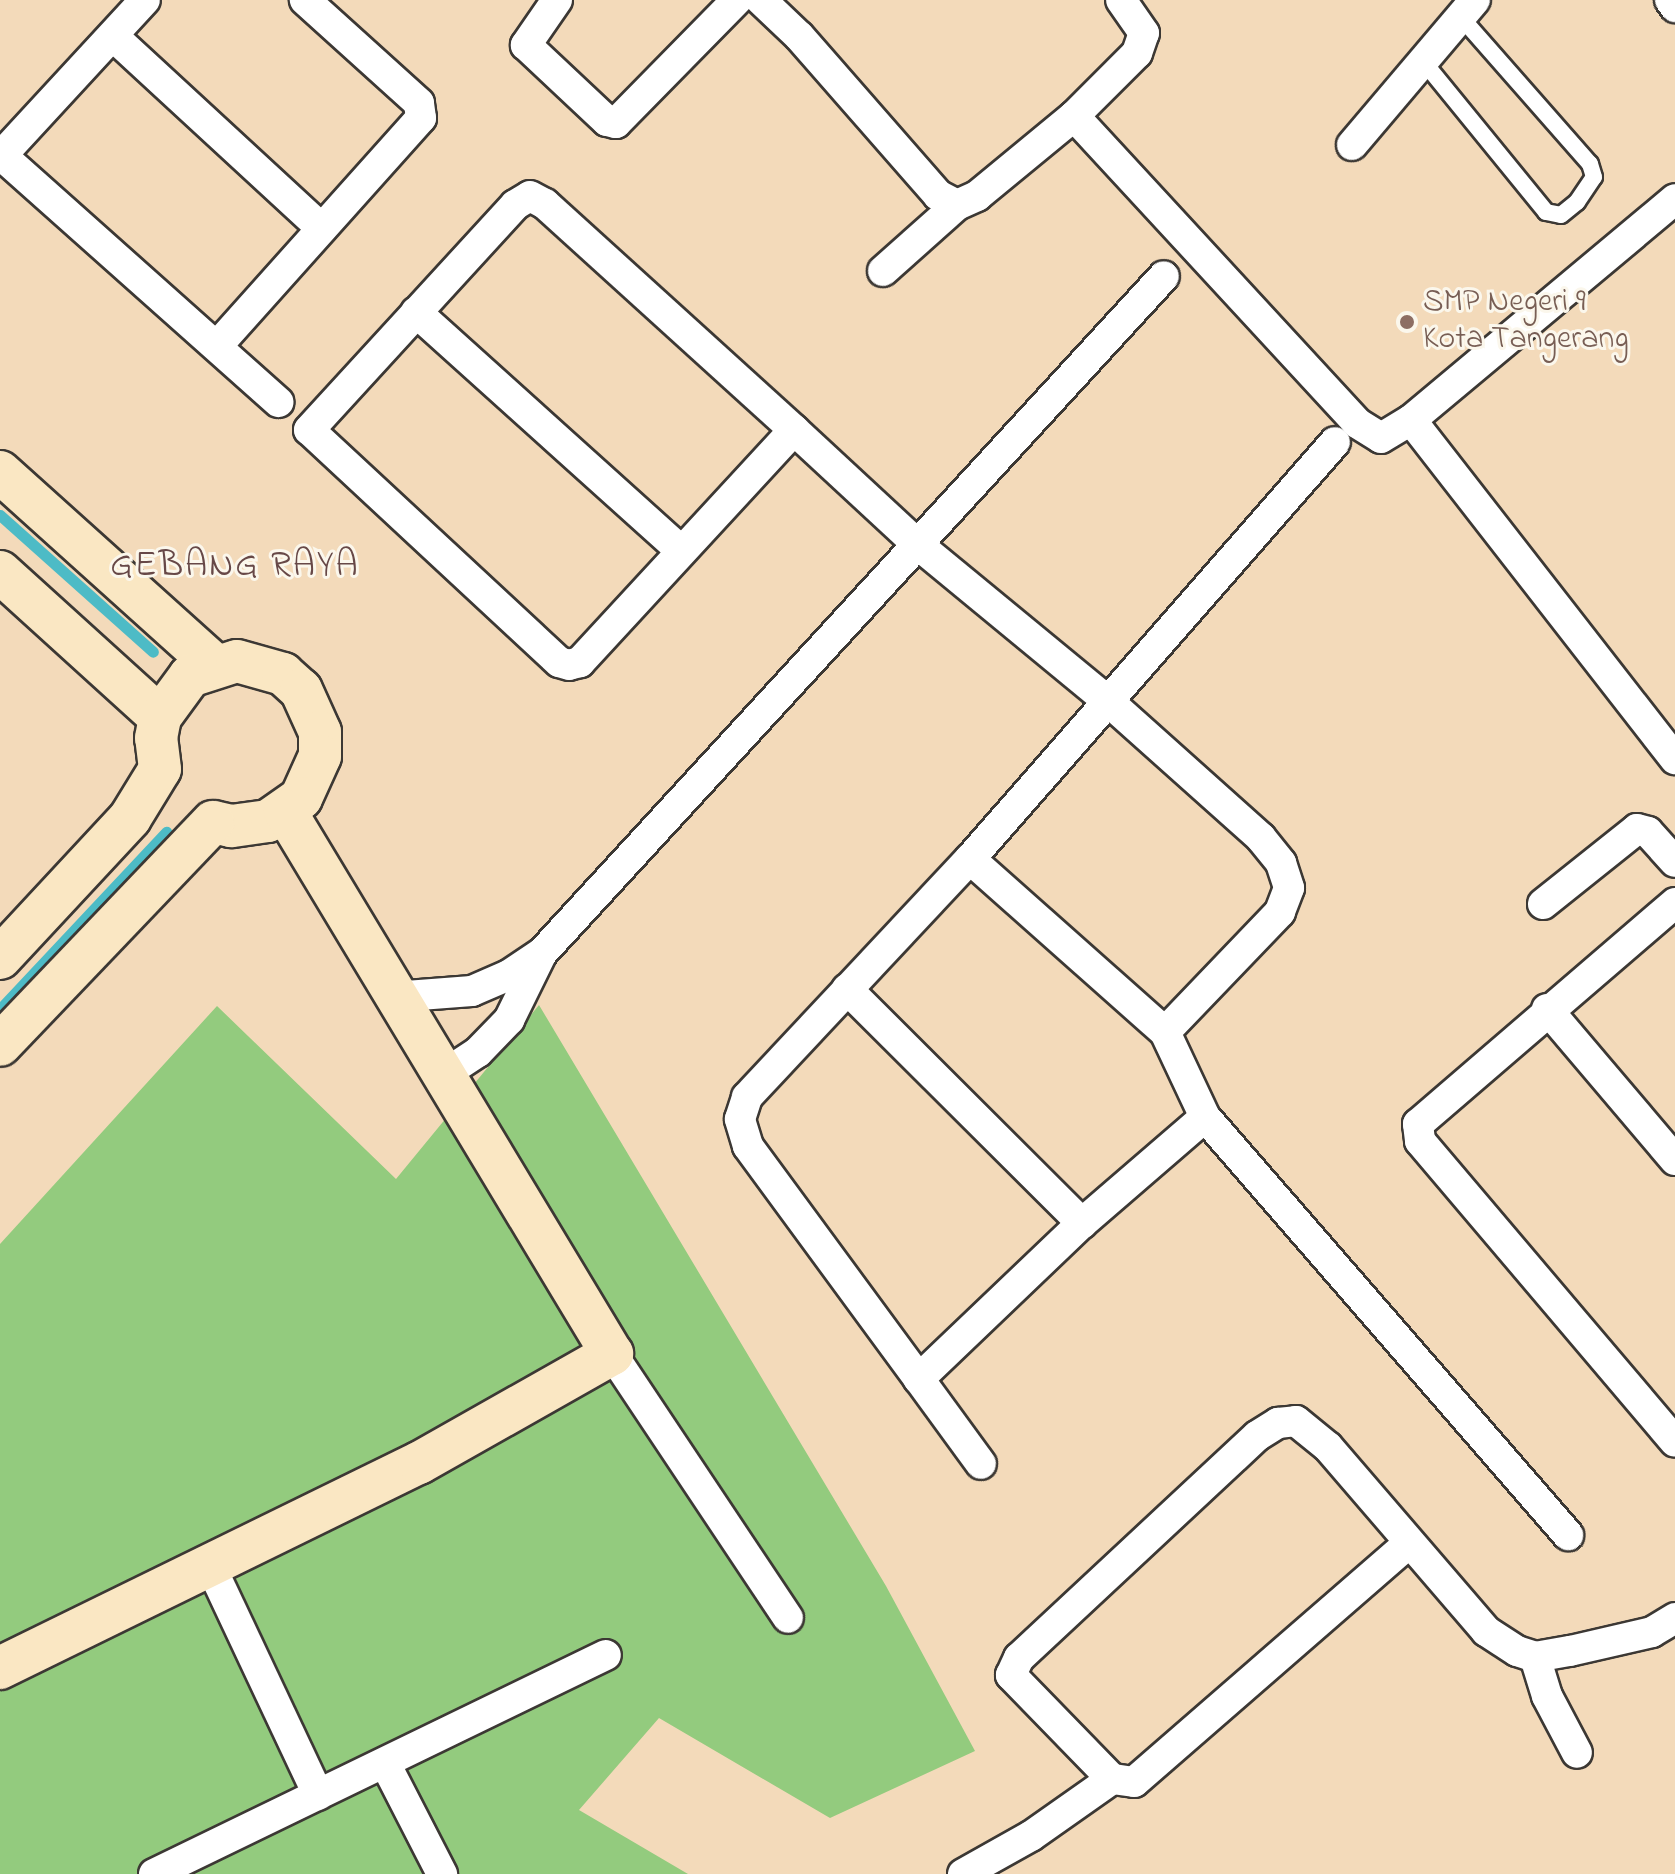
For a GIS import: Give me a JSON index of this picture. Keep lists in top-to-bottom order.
{
  "districts": ["GEBANG RAYA"],
  "places": ["SMP Negeri 9 Kota Tangerang"]
}
